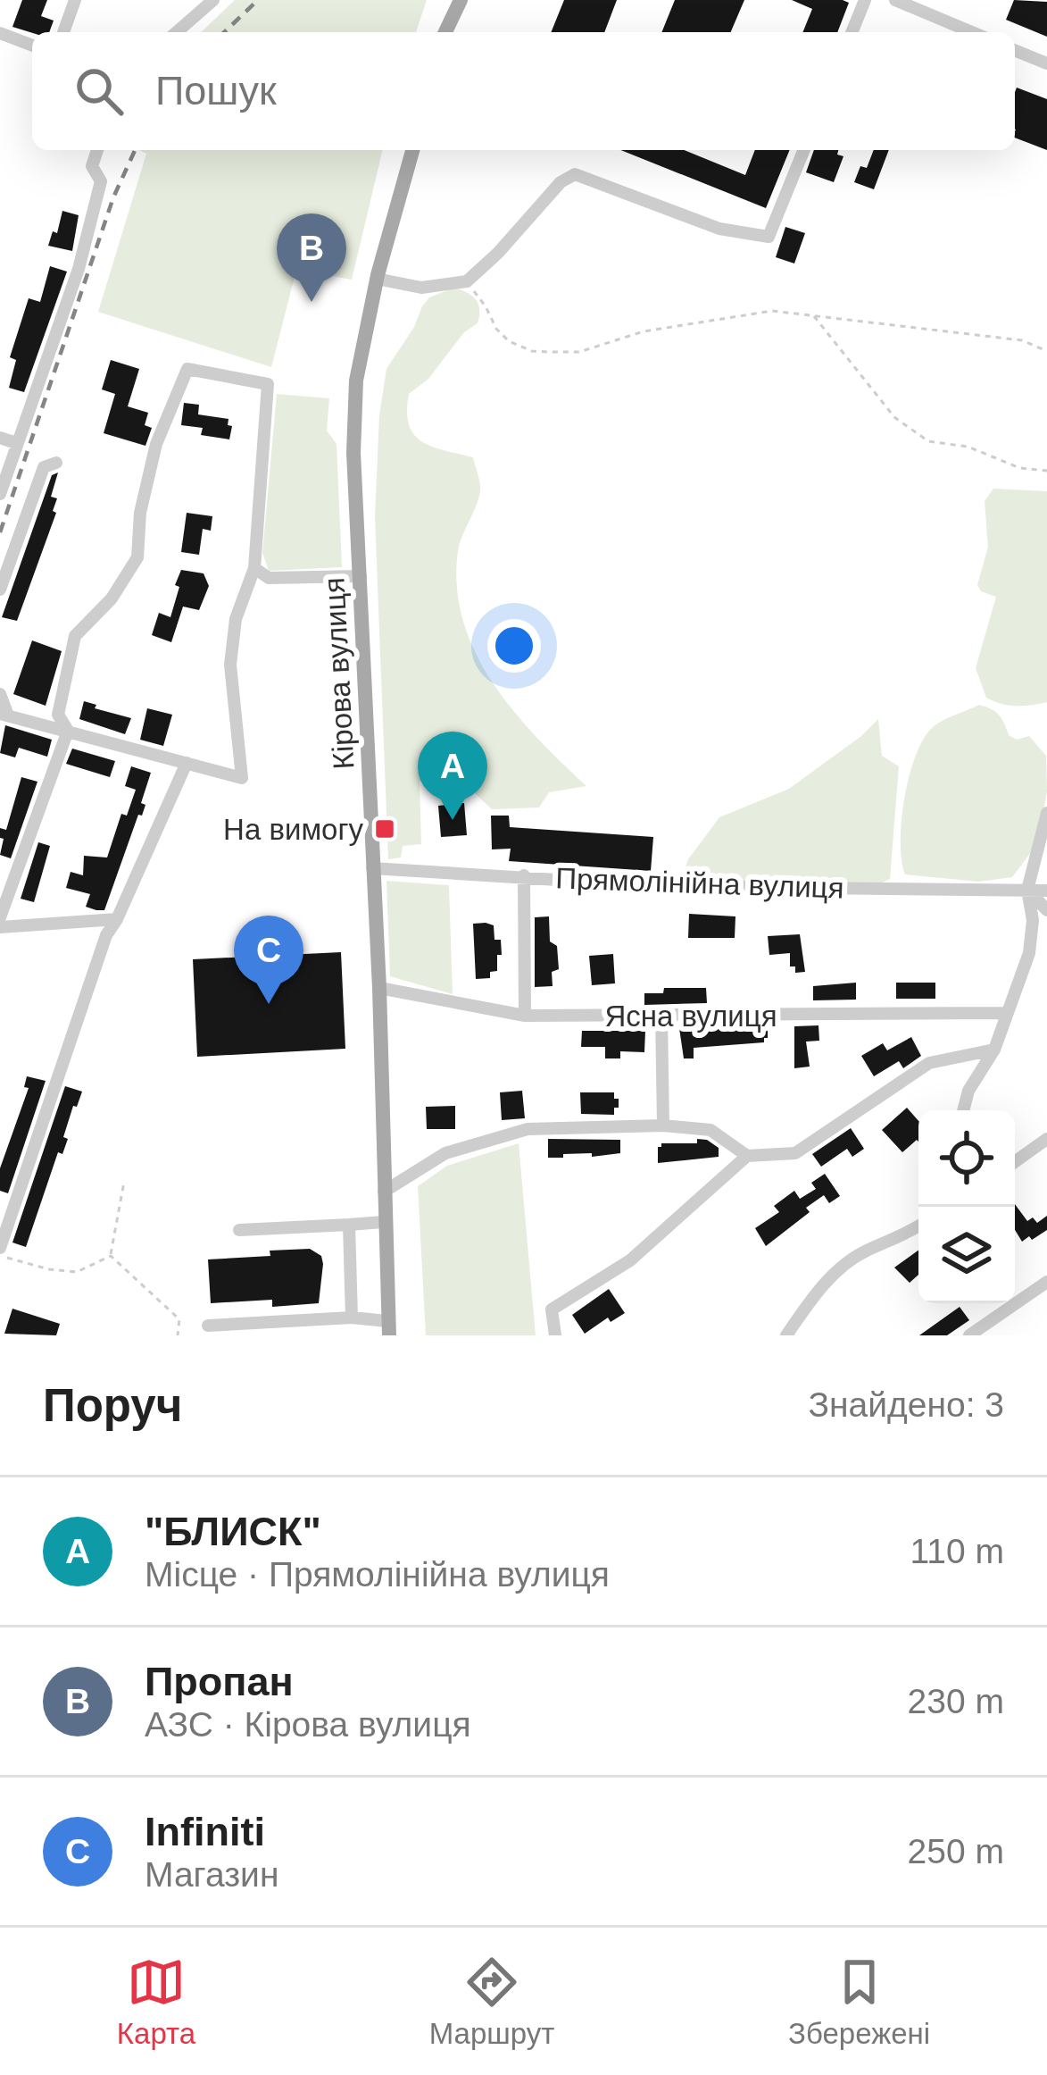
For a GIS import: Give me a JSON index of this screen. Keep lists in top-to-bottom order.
{
  "streets": {
    "main road": ["Кірова вулиця"],
    "street": ["Прямолінійна вулиця", "Ясна вулиця"]
  },
  "crossings": [
    ["Кірова вулиця", "Прямолінійна вулиця"],
    ["Кірова вулиця", "Ясна вулиця"]
  ],
  "places": {
    "transit": ["На вимогу"]
  },
  "page": {
    "search": "Пошук",
    "pins": ["B", "A", "C"],
    "heading": ["Поруч", "Знайдено: 3"],
    "list": [
      {
        "mark": "A",
        "name": "\"БЛИСК\"",
        "note": "Місце · Прямолінійна вулиця",
        "value": "110 m"
      },
      {
        "mark": "B",
        "name": "Пропан",
        "note": "АЗС · Кірова вулиця",
        "value": "230 m"
      },
      {
        "mark": "C",
        "name": "Infiniti",
        "note": "Магазин",
        "value": "250 m"
      }
    ],
    "nav": ["Карта", "Маршрут", "Збережені"]
  }
}
